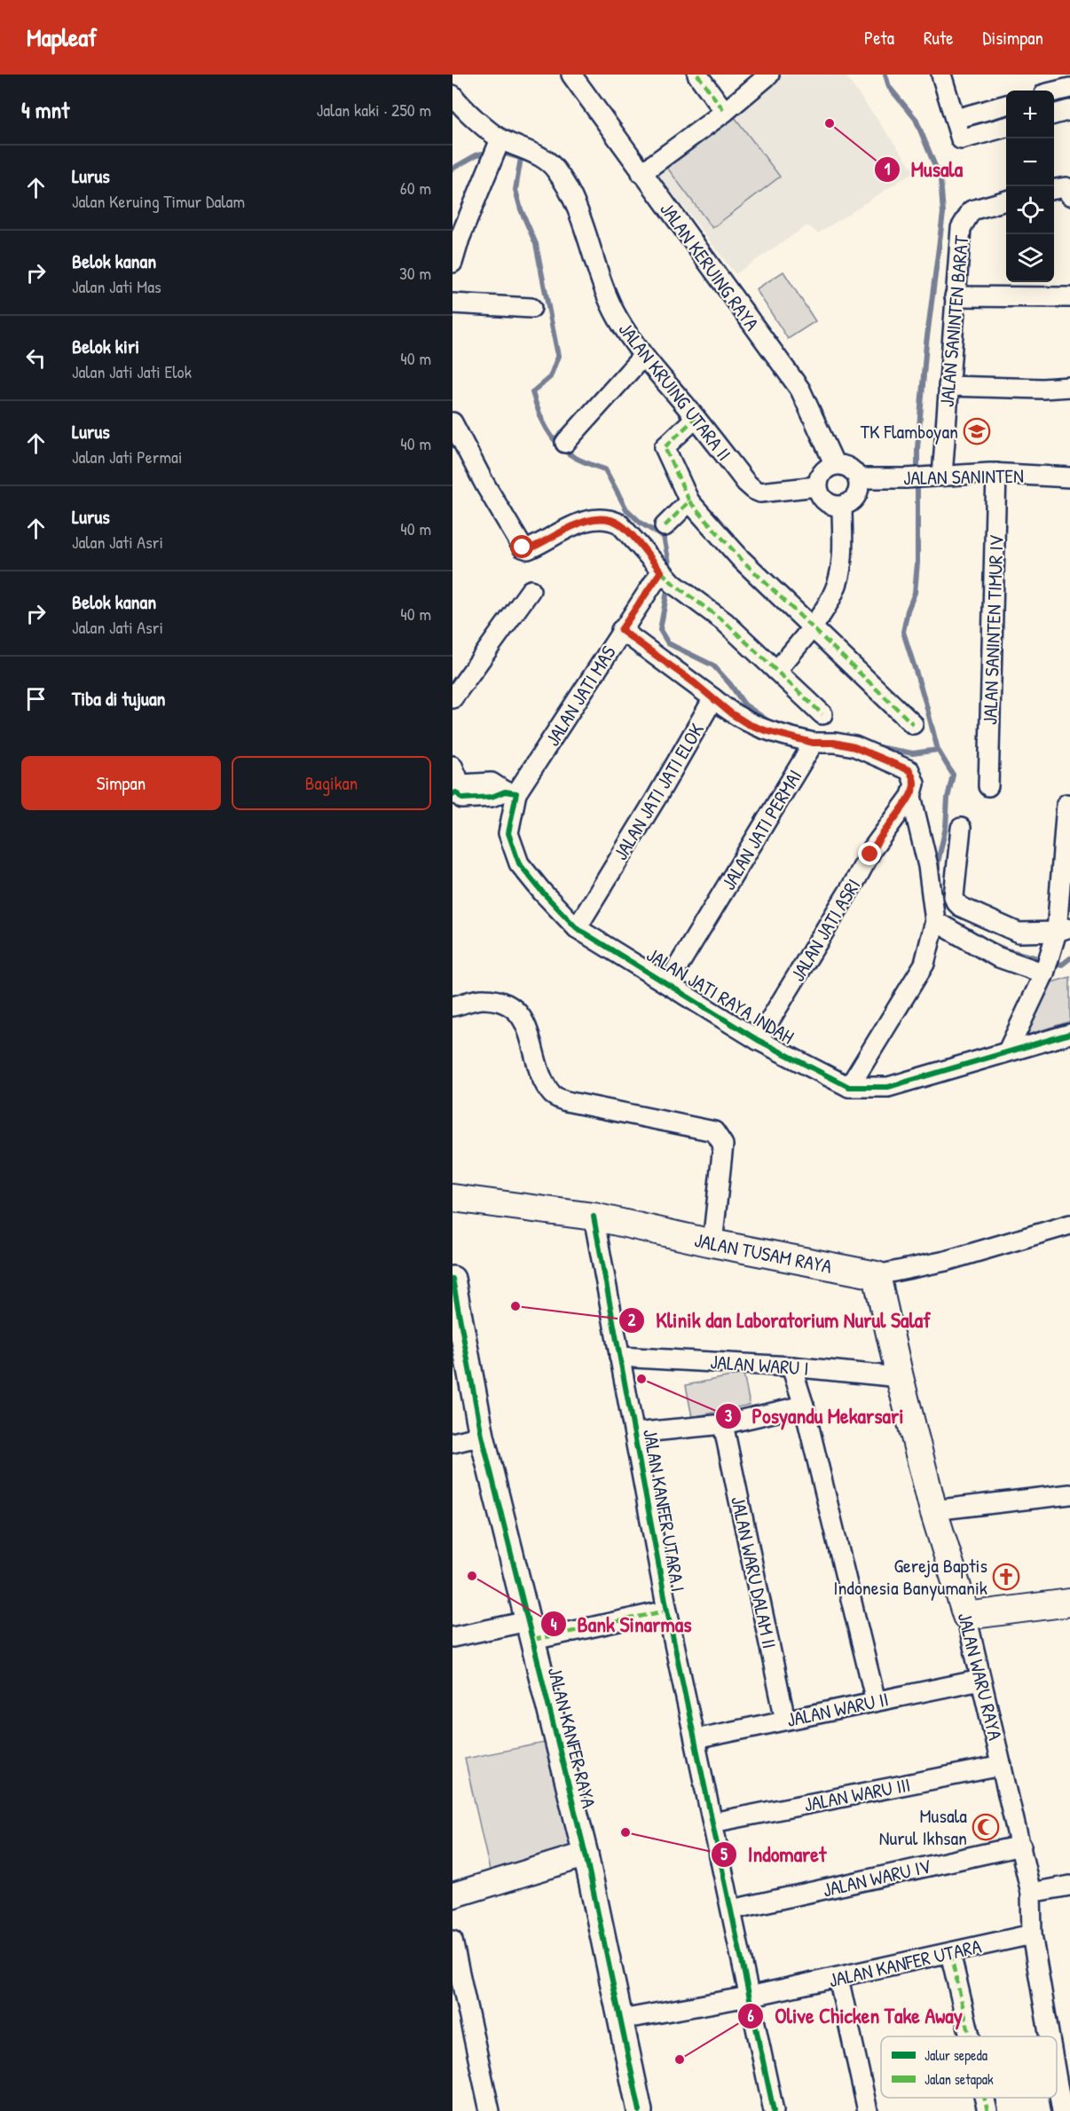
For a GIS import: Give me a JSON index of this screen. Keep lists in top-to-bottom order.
{
  "streets": {
    "main road": ["JALAN TUSAM RAYA", "JALAN WARU RAYA"],
    "street": [
      "JALAN KERUING RAYA",
      "JALAN SANINTEN BARAT",
      "JALAN KRUING UTARA II",
      "JALAN SANINTEN",
      "JALAN SANINTEN TIMUR IV",
      "JALAN JATI MAS",
      "JALAN JATI JATI ELOK",
      "JALAN JATI PERMAI",
      "JALAN JATI ASRI",
      "JALAN JATI RAYA INDAH",
      "JALAN WARU I",
      "JALAN KANFER UTARA I",
      "JALAN WARU DALAM II",
      "JALAN WARU II",
      "JALAN KANFER RAYA",
      "JALAN WARU III",
      "JALAN WARU IV",
      "JALAN KANFER UTARA"
    ]
  },
  "crossings": [
    ["JALAN KERUING RAYA", "JALAN KRUING UTARA II"],
    ["JALAN KERUING RAYA", "JALAN SANINTEN"],
    ["JALAN SANINTEN BARAT", "JALAN SANINTEN"],
    ["JALAN KRUING UTARA II", "JALAN SANINTEN"],
    ["JALAN SANINTEN", "JALAN SANINTEN TIMUR IV"],
    ["JALAN JATI MAS", "JALAN JATI RAYA INDAH"],
    ["JALAN JATI JATI ELOK", "JALAN JATI PERMAI"],
    ["JALAN JATI JATI ELOK", "JALAN JATI RAYA INDAH"],
    ["JALAN JATI PERMAI", "JALAN JATI RAYA INDAH"],
    ["JALAN JATI ASRI", "JALAN JATI RAYA INDAH"],
    ["JALAN TUSAM RAYA", "JALAN KANFER UTARA I"],
    ["JALAN TUSAM RAYA", "JALAN WARU RAYA"],
    ["JALAN WARU I", "JALAN KANFER UTARA I"],
    ["JALAN WARU I", "JALAN WARU DALAM II"],
    ["JALAN WARU I", "JALAN WARU RAYA"],
    ["JALAN KANFER UTARA I", "JALAN WARU II"],
    ["JALAN KANFER UTARA I", "JALAN KANFER RAYA"],
    ["JALAN KANFER UTARA I", "JALAN WARU III"],
    ["JALAN KANFER UTARA I", "JALAN WARU IV"],
    ["JALAN KANFER UTARA I", "JALAN KANFER UTARA"],
    ["JALAN WARU DALAM II", "JALAN WARU II"],
    ["JALAN WARU RAYA", "JALAN WARU II"],
    ["JALAN WARU RAYA", "JALAN WARU III"],
    ["JALAN WARU RAYA", "JALAN WARU IV"],
    ["JALAN WARU RAYA", "JALAN KANFER UTARA"],
    ["JALAN KANFER RAYA", "JALAN KANFER UTARA"]
  ],
  "places": {
    "other": [
      "Musala",
      "Klinik dan Laboratorium Nurul Salaf",
      "Posyandu Mekarsari",
      "Bank Sinarmas",
      "Indomaret",
      "Olive Chicken Take Away"
    ],
    "school or university": ["TK Flamboyan"],
    "church": ["Gereja Baptis Indonesia Banyumanik"],
    "mosque": ["Musala Nurul Ikhsan"]
  },
  "legend": ["Jalur sepeda", "Jalan setapak"],
  "page": {
    "header": "Mapleaf",
    "nav": ["Peta", "Rute", "Disimpan"],
    "heading": ["4 mnt", "Jalan kaki · 250 m"],
    "map_buttons": ["+", "−"],
    "list": [
      ["Lurus", "Jalan Keruing Timur Dalam", "60 m"],
      ["Belok kanan", "Jalan Jati Mas", "30 m"],
      ["Belok kiri", "Jalan Jati Jati Elok", "40 m"],
      ["Lurus", "Jalan Jati Permai", "40 m"],
      ["Lurus", "Jalan Jati Asri", "40 m"],
      ["Belok kanan", "Jalan Jati Asri", "40 m"],
      "Tiba di tujuan"
    ],
    "buttons": ["Simpan", "Bagikan"]
  }
}
